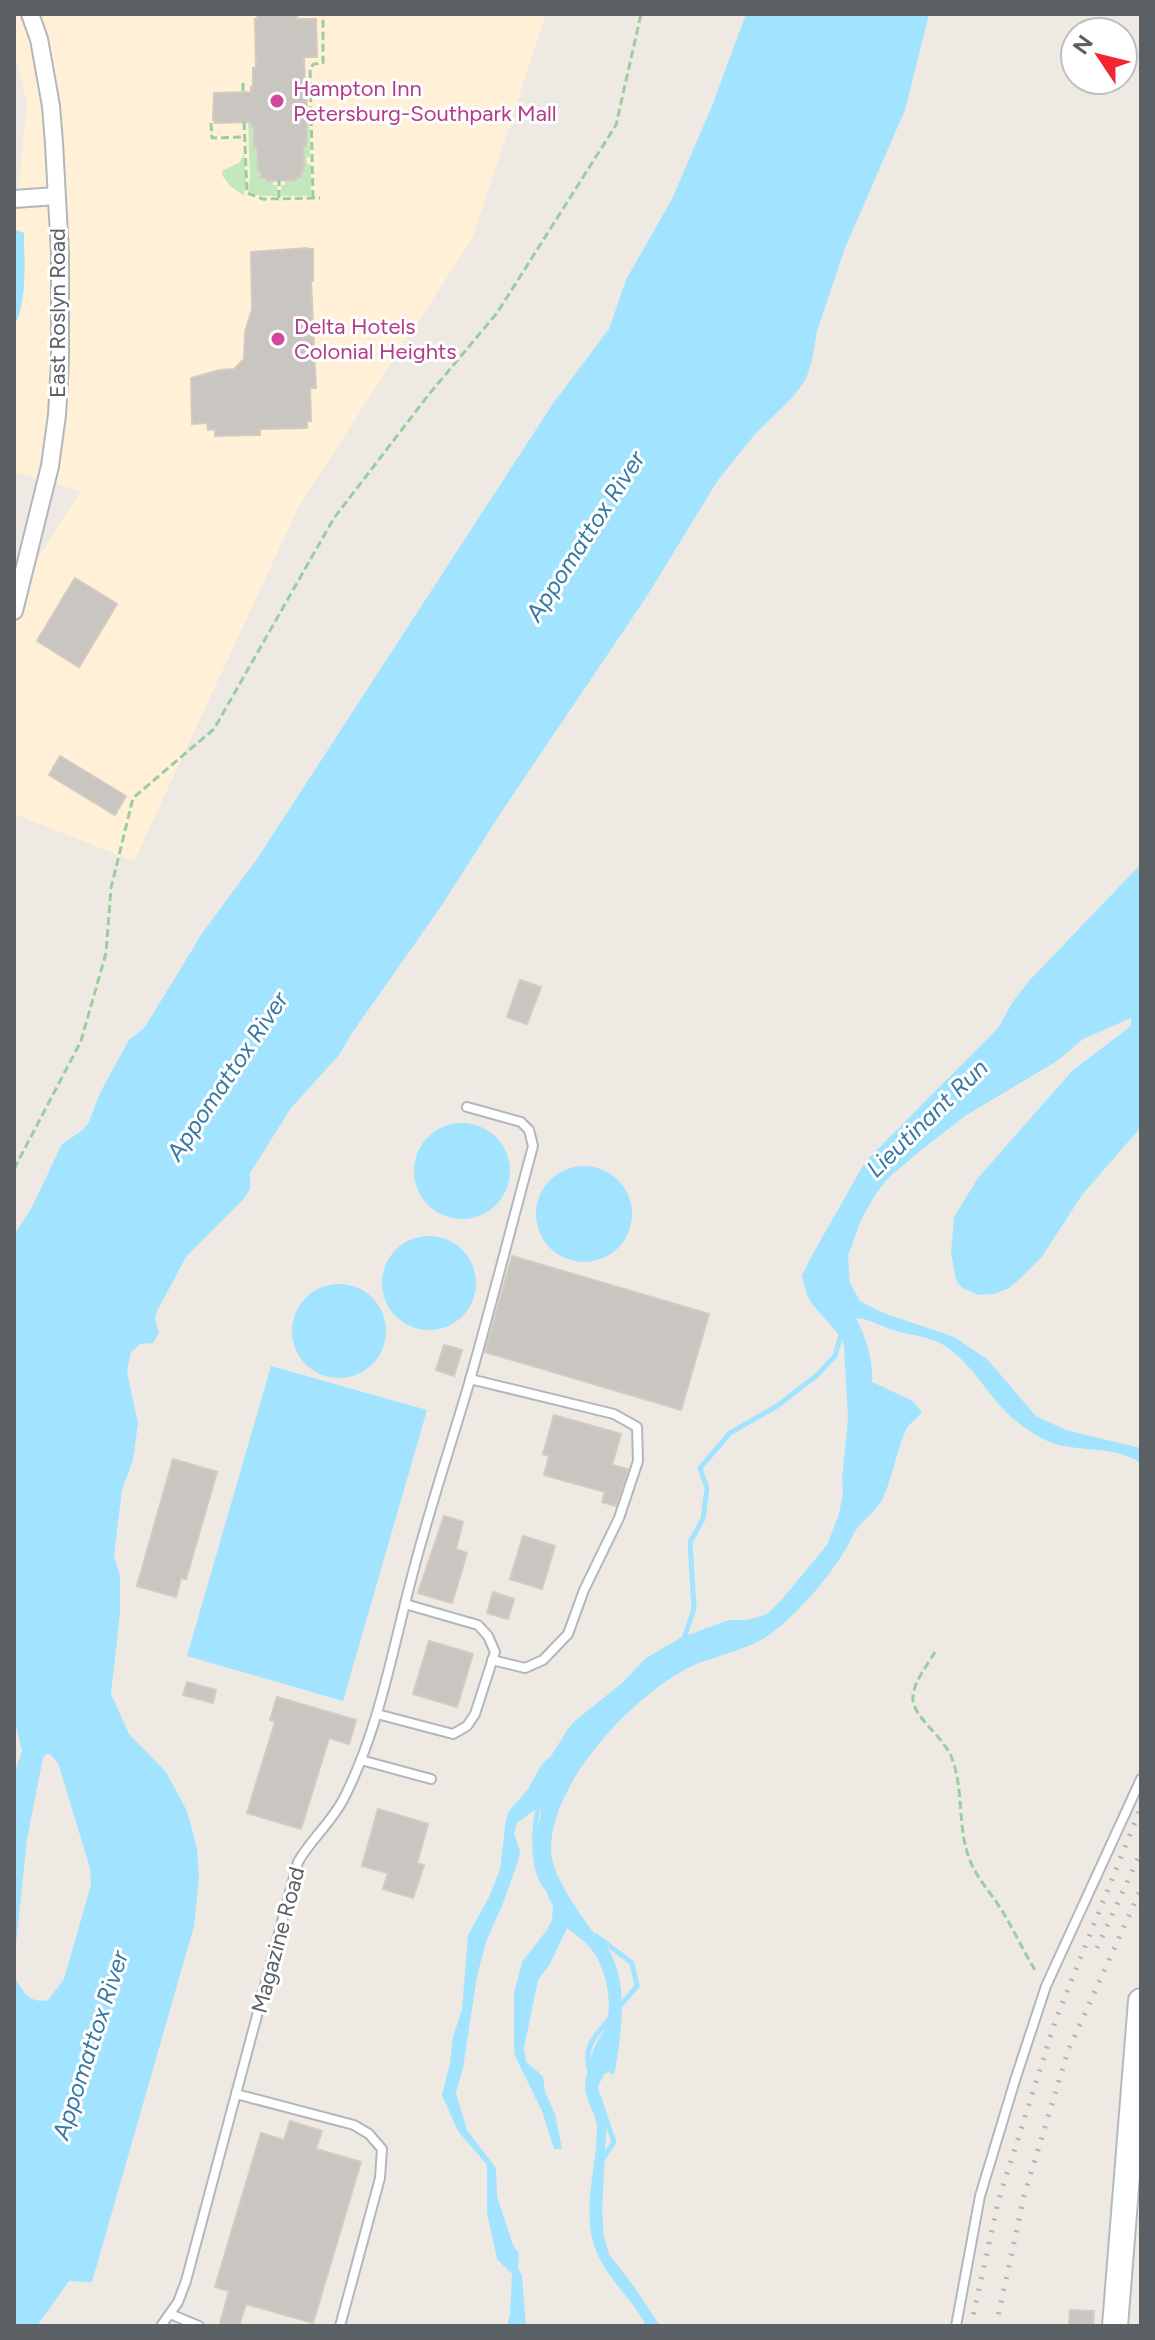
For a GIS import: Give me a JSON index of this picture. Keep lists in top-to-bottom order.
{
  "streets": {
    "street": ["East Roslyn Road"],
    "lane": ["Magazine Road"]
  },
  "water": ["Appomattox River", "Lieutinant Run"],
  "places": ["Hampton Inn Petersburg-Southpark Mall", "Delta Hotels Colonial Heights"],
  "north": "top left"
}
